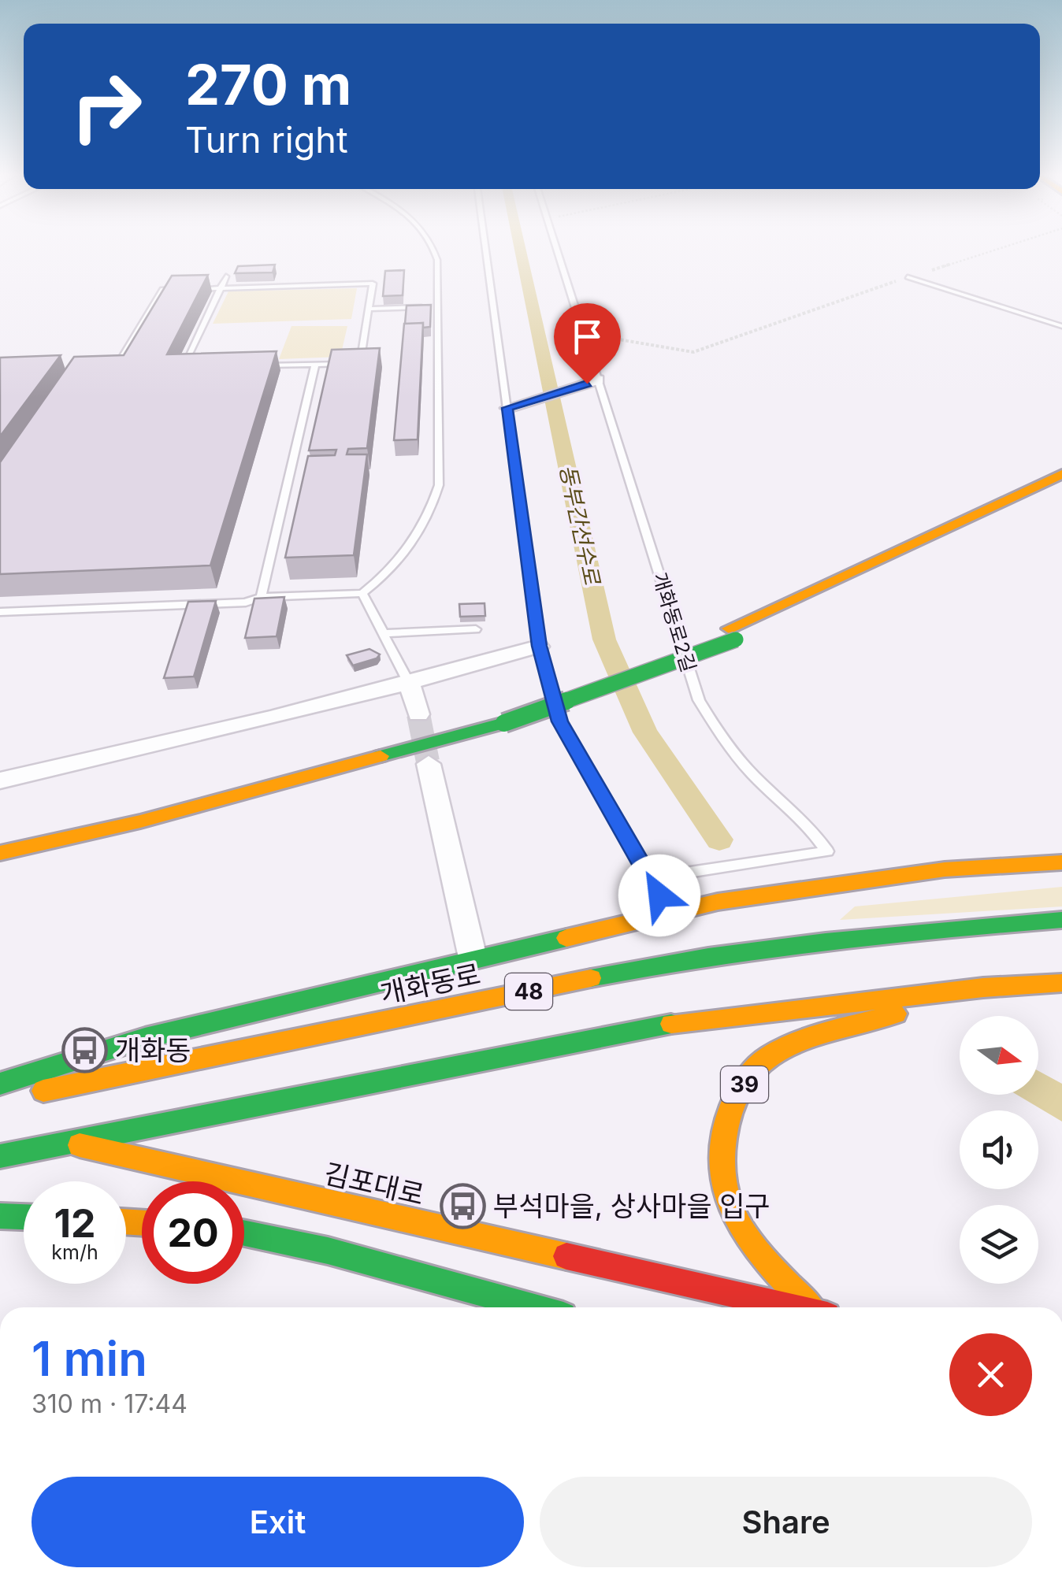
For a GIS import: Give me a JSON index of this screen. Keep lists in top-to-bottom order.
{
  "streets": {
    "main road": [
      "개화동로",
      "48",
      "39",
      "김포대로"
    ],
    "lane": ["개화동로2길"]
  },
  "water": ["동부간선수로"],
  "places": {
    "bus stop": ["개화동", "부석마을, 상사마을 입구"]
  },
  "north": "right",
  "page": {
    "turn": ["270 m", "Turn right"],
    "speed": "12 km/h",
    "limit": "20",
    "heading": ["1 min", "310 m · 17:44"],
    "buttons": ["Exit", "Share"]
  }
}
